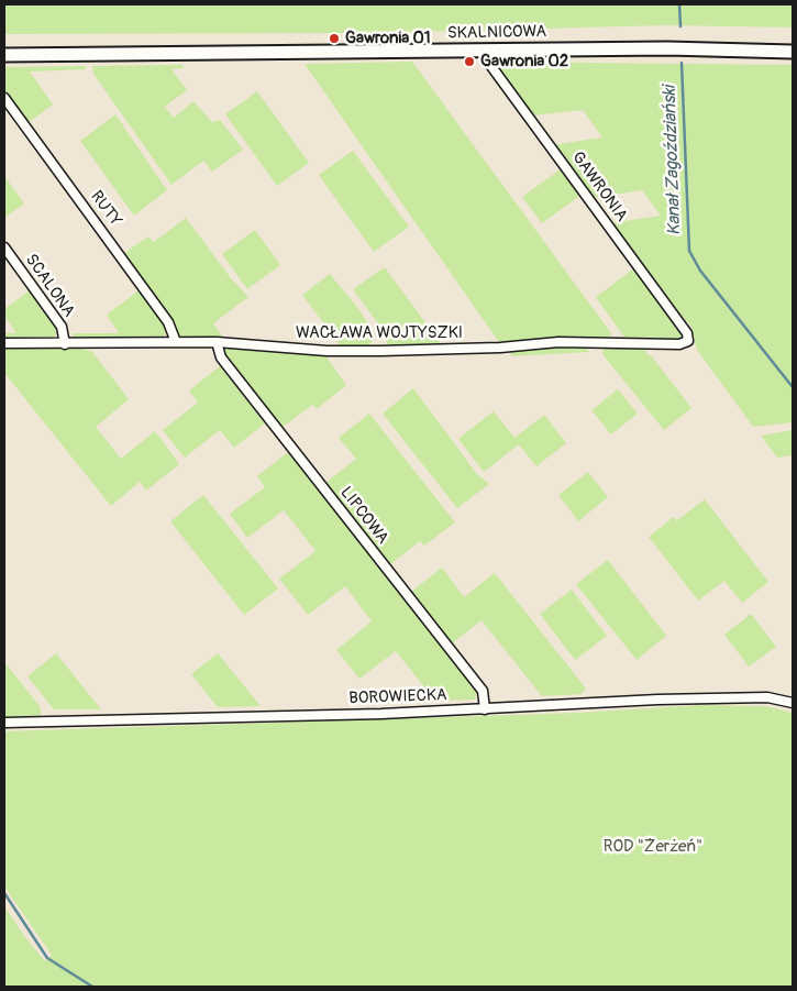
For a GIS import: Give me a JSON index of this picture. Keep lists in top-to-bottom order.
{
  "streets": {
    "street": [
      "SKALNICOWA",
      "GAWRONIA",
      "RUTY",
      "SCALONA",
      "WACŁAWA WOJTYSZKI",
      "LIPCOWA",
      "BOROWIECKA"
    ]
  },
  "crossings": [
    ["SKALNICOWA", "GAWRONIA"],
    ["GAWRONIA", "WACŁAWA WOJTYSZKI"],
    ["RUTY", "WACŁAWA WOJTYSZKI"],
    ["SCALONA", "WACŁAWA WOJTYSZKI"],
    ["WACŁAWA WOJTYSZKI", "LIPCOWA"],
    ["LIPCOWA", "BOROWIECKA"]
  ],
  "water": ["Kanał Zagoździański"],
  "parks": ["ROD \"Żerżeń\""],
  "places": ["Gawronia 01", "Gawronia 02"]
}
